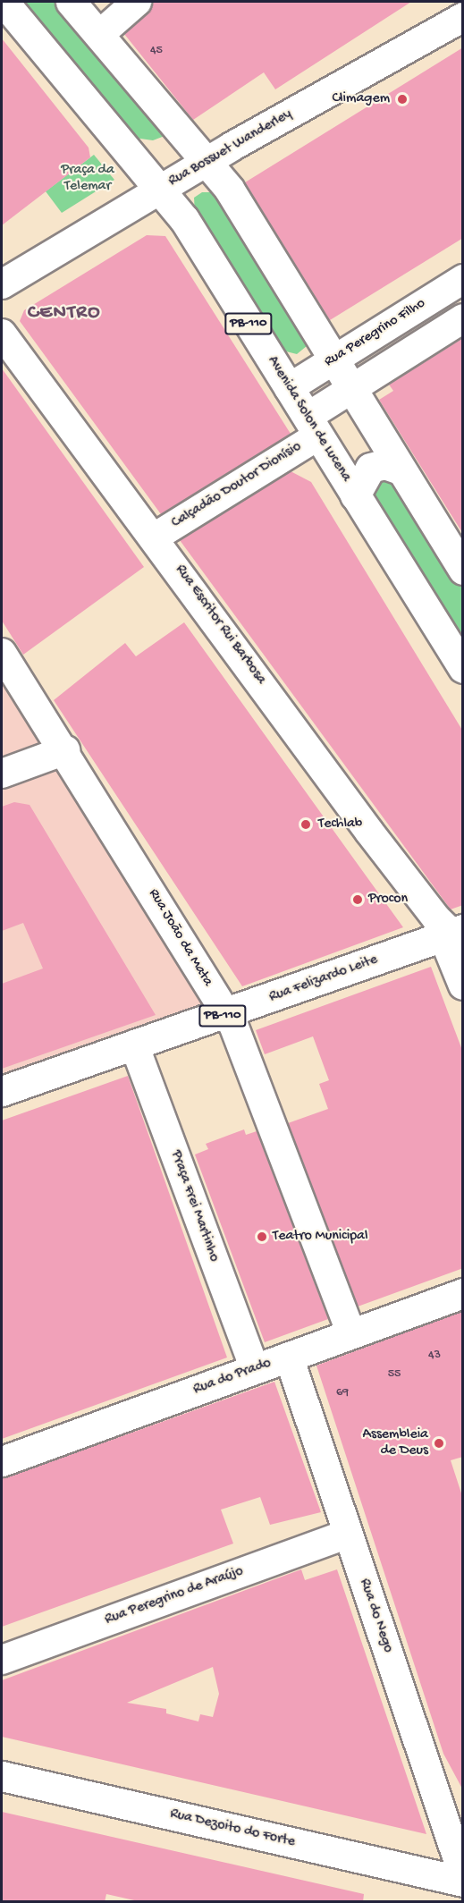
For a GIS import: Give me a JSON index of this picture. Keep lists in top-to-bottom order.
{
  "streets": {
    "main road": [
      "PB-110",
      "Avenida Solon de Lucena",
      "Rua Felizardo Leite",
      "Rua do Prado",
      "Rua Dezoito do Forte"
    ],
    "street": [
      "Rua Bossuet Wanderley",
      "Rua Peregrino Filho",
      "Calçadão Doutor Dionísio",
      "Rua Escritor Rui Barbosa",
      "Rua João da Mata",
      "Praça Frei Martinho",
      "Rua Peregrino de Araújo",
      "Rua do Nego"
    ]
  },
  "crossings": [
    ["Rua Bossuet Wanderley", "Avenida Solon de Lucena"],
    ["Rua Peregrino Filho", "Avenida Solon de Lucena"],
    ["Avenida Solon de Lucena", "Calçadão Doutor Dionísio"],
    ["Calçadão Doutor Dionísio", "Rua Escritor Rui Barbosa"],
    ["Rua Escritor Rui Barbosa", "Rua Felizardo Leite"],
    ["Rua João da Mata", "Rua Felizardo Leite"],
    ["Rua João da Mata", "Rua do Prado"],
    ["Rua Felizardo Leite", "Praça Frei Martinho"],
    ["Praça Frei Martinho", "Rua do Prado"],
    ["Rua do Prado", "Rua do Nego"],
    ["Rua Peregrino de Araújo", "Rua do Nego"]
  ],
  "districts": ["CENTRO"],
  "parks": ["Praça da Telemar"],
  "places": [
    "Climagem",
    "Techlab",
    "Procon",
    "Teatro Municipal",
    "Assembleia de Deus"
  ],
  "house_numbers": [
    "45",
    "43",
    "55",
    "69"
  ]
}
